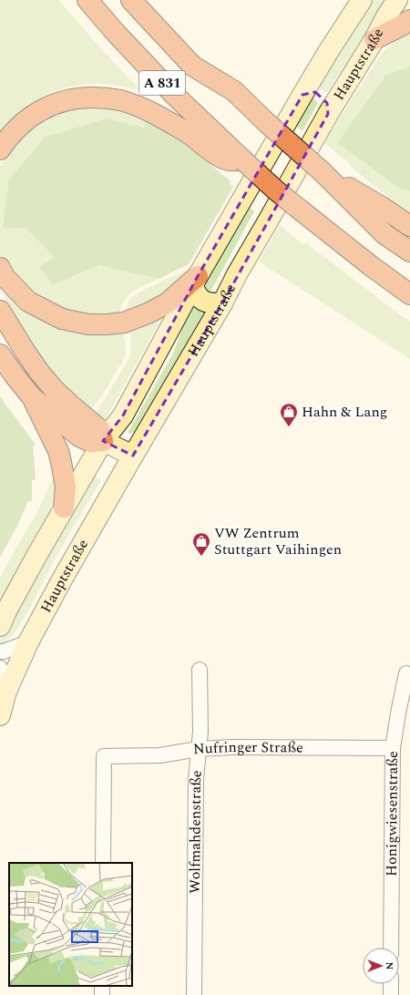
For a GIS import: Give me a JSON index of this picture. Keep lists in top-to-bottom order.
{
  "streets": {
    "highway": ["A 831"],
    "main road": ["Hauptstraße"],
    "street": ["Nufringer Straße", "Honigwiesenstraße", "Wolfmahdenstraße"]
  },
  "crossings": [
    ["Nufringer Straße", "Honigwiesenstraße"],
    ["Nufringer Straße", "Wolfmahdenstraße"]
  ],
  "places": {
    "shop": ["Hahn & Lang", "VW Zentrum Stuttgart Vaihingen"]
  },
  "north": "right"
}
